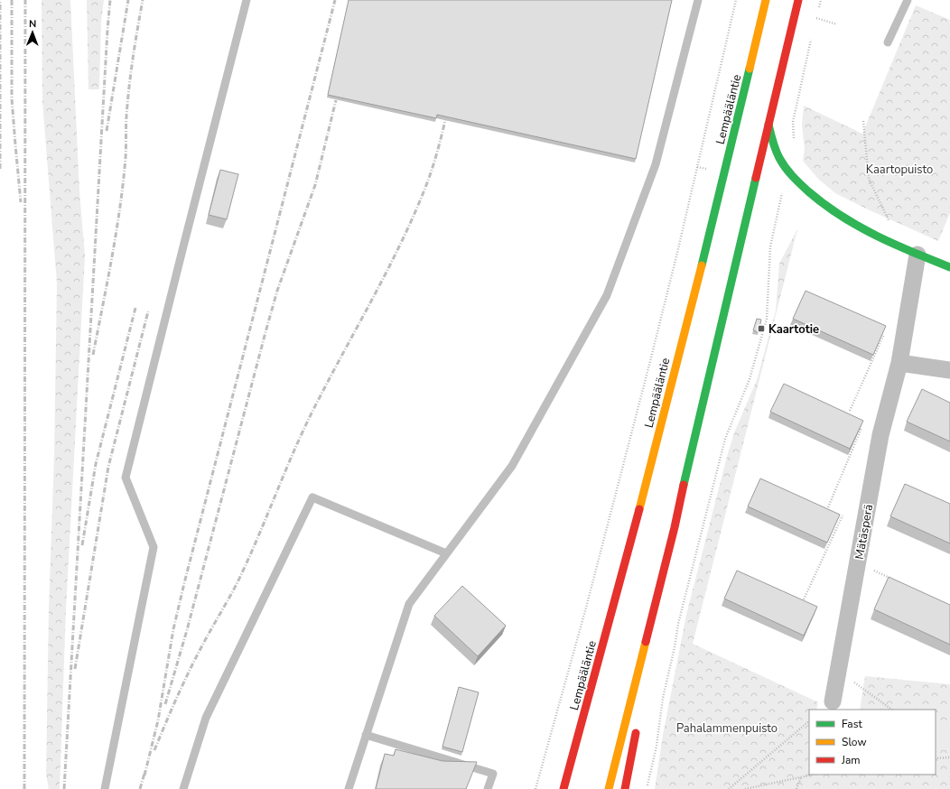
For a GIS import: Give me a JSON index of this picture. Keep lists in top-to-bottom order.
{
  "streets": {
    "main road": ["Lempääläntie"],
    "street": ["Mätäsperä"]
  },
  "parks": ["Kaartopuisto", "Pahalammenpuisto"],
  "places": {
    "transit": ["Kaartotie"]
  },
  "legend": ["Fast", "Slow", "Jam"],
  "north": "top"
}
